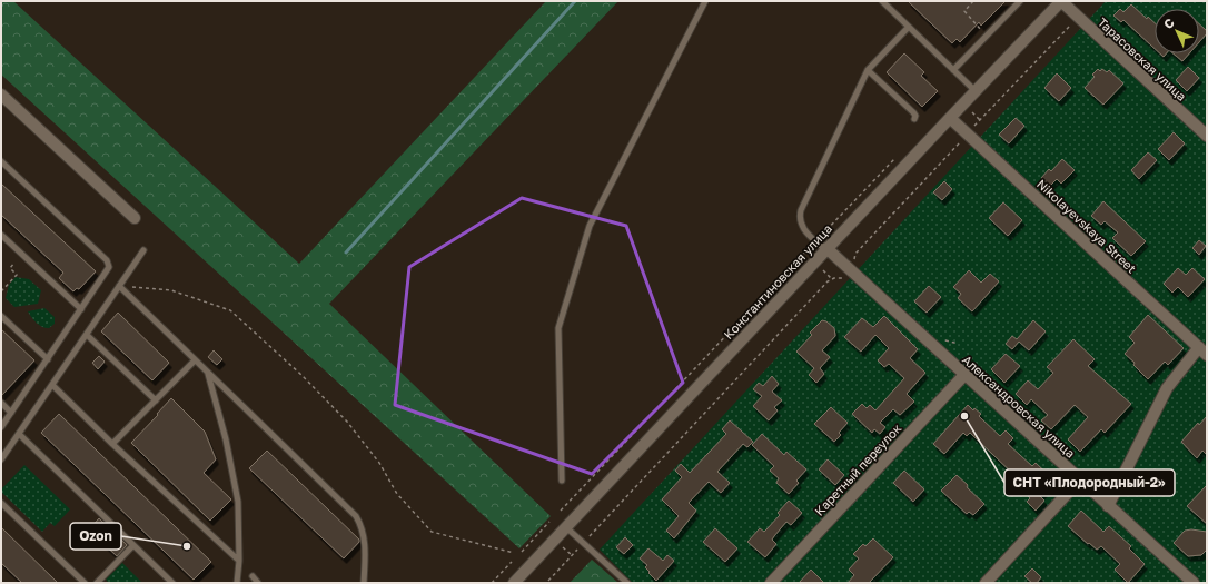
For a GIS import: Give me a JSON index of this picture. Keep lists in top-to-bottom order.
{
  "streets": {
    "street": [
      "Тарасовская улица",
      "Nikolayevskaya Street",
      "Константиновская улица",
      "Александровская улица",
      "Каретный переулок"
    ]
  },
  "crossings": [
    ["Тарасовская улица", "Константиновская улица"],
    ["Nikolayevskaya Street", "Константиновская улица"],
    ["Константиновская улица", "Александровская улица"],
    ["Александровская улица", "Каретный переулок"]
  ],
  "places": ["СНТ «Плодородный-2»", "Ozon"],
  "north": "top left"
}
